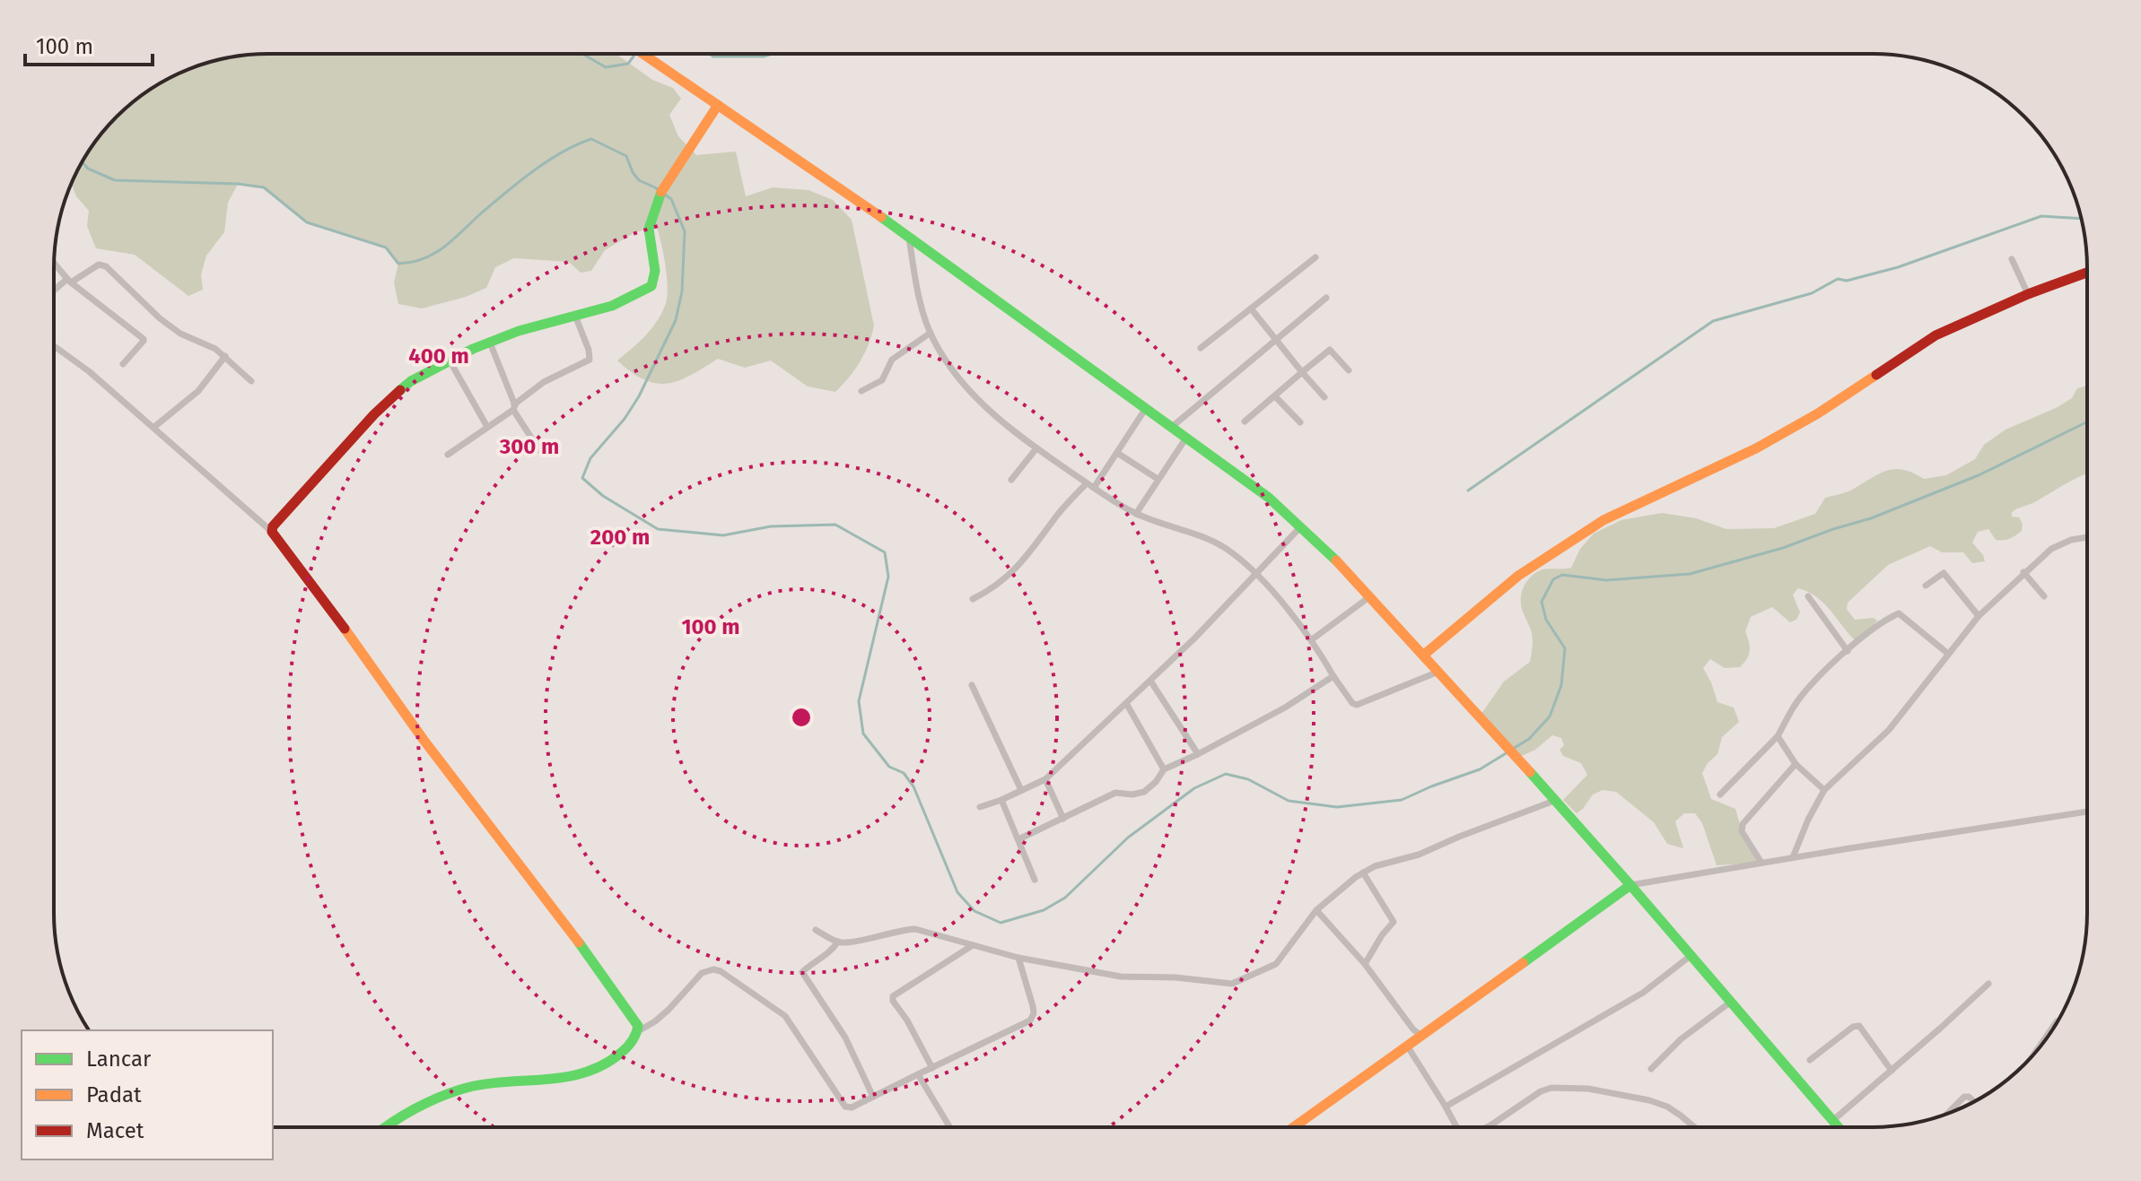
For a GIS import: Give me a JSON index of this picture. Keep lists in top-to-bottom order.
{
  "legend": ["Lancar", "Padat", "Macet"],
  "scale_bar": "100 m",
  "rings": [
    "400 m",
    "300 m",
    "200 m",
    "100 m"
  ]
}
